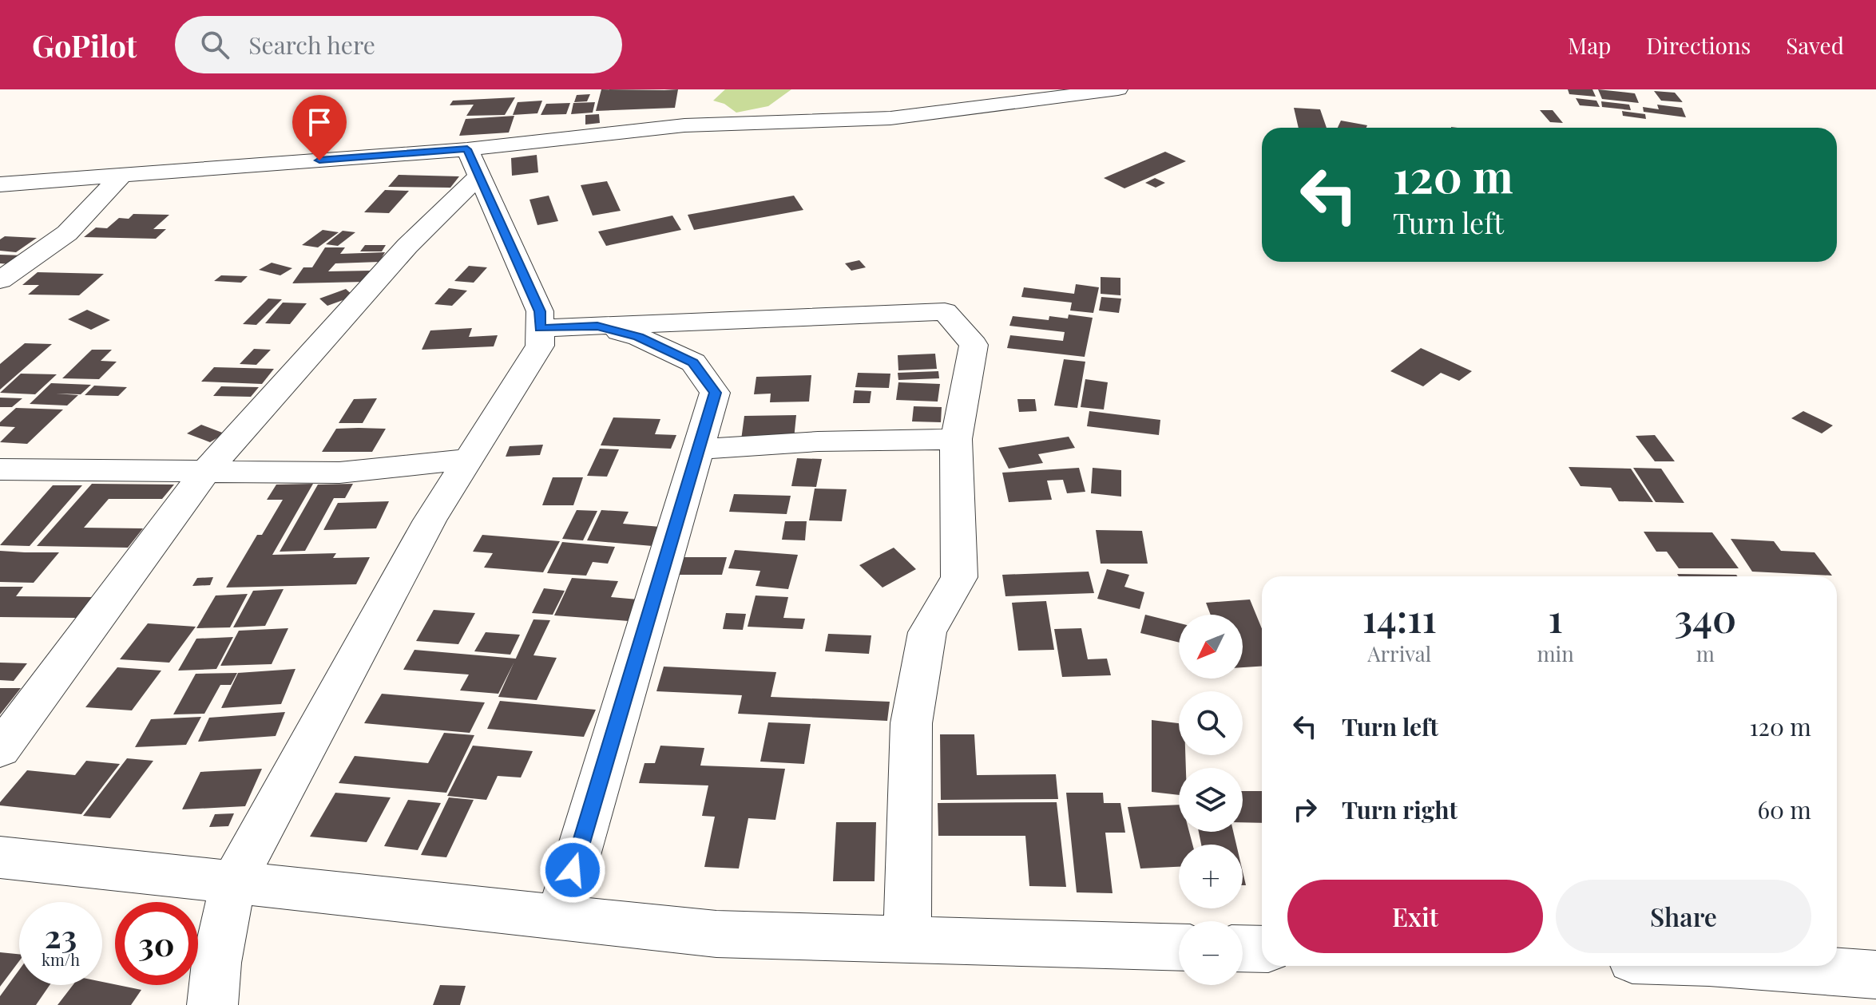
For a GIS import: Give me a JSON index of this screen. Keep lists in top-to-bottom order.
{
  "north": "bottom left",
  "page": {
    "header": "GoPilot",
    "search": "Search here",
    "nav": ["Map", "Directions", "Saved"],
    "turn": ["120 m", "Turn left"],
    "eta": [
      "14:11",
      "Arrival",
      "1",
      "min",
      "340",
      "m"
    ],
    "map_buttons": ["+", "−"],
    "list": [
      {
        "name": "Turn left",
        "value": "120 m"
      },
      {
        "name": "Turn right",
        "value": "60 m"
      }
    ],
    "buttons": ["Exit", "Share"],
    "speed": "23 km/h",
    "limit": "30"
  }
}
